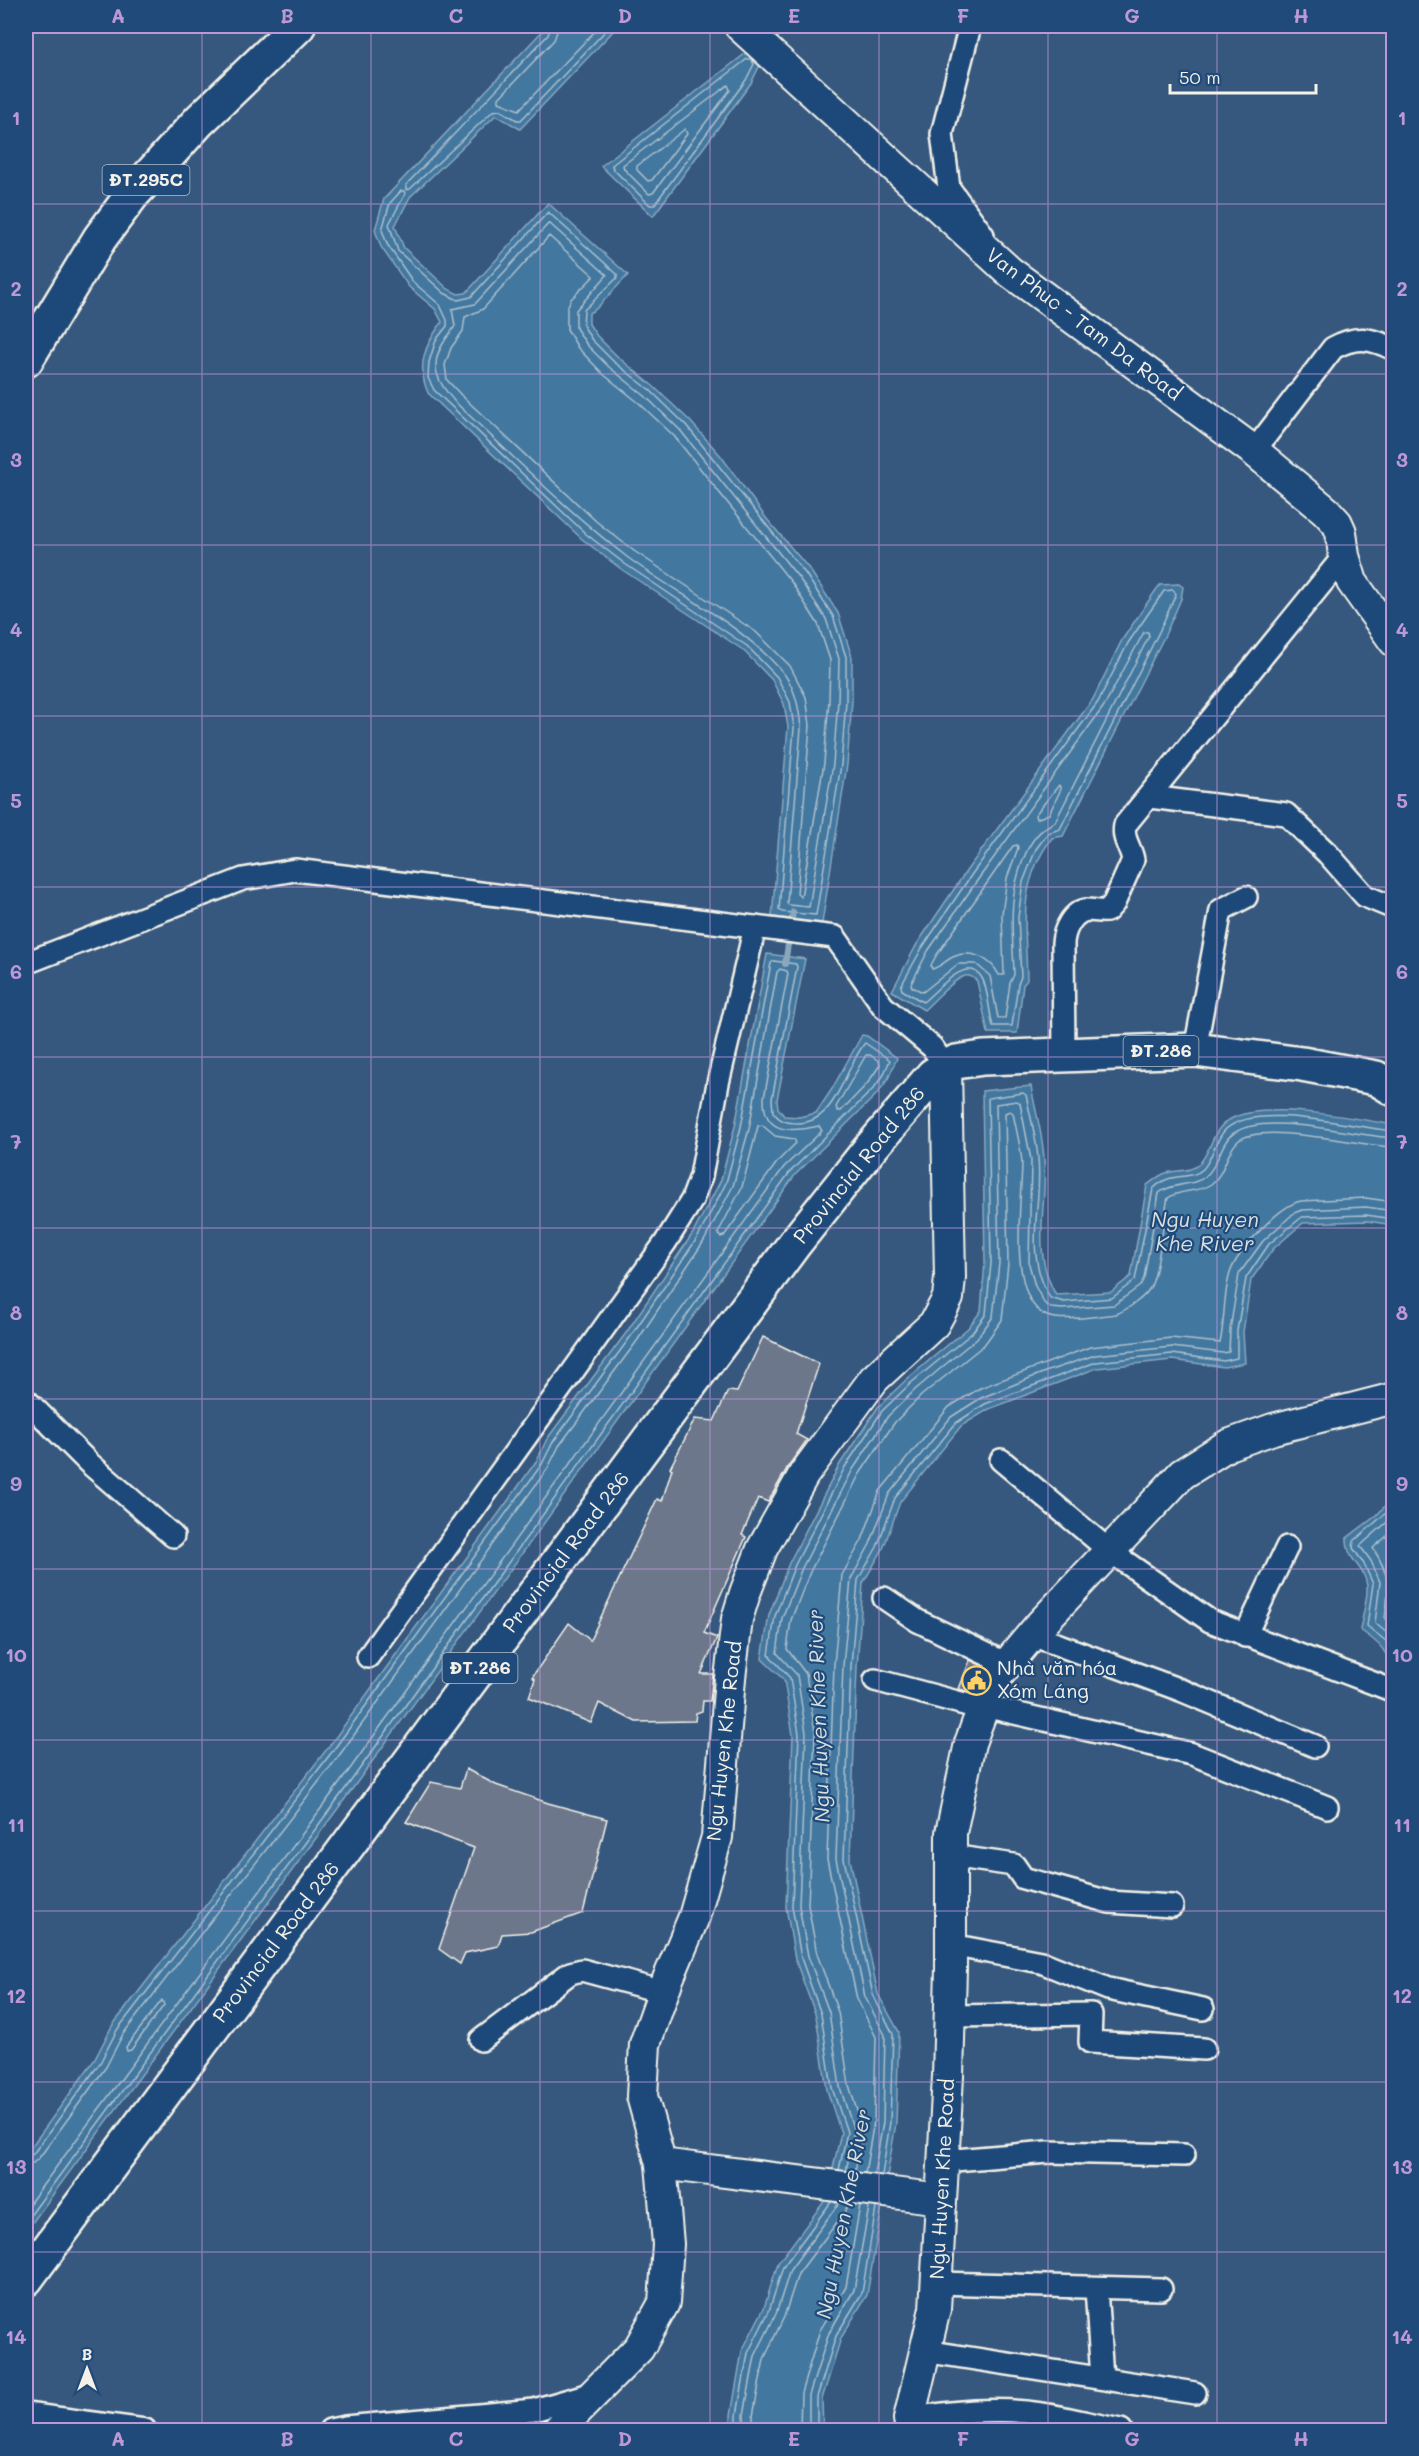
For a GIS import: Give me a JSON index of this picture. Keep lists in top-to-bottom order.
{
  "streets": {
    "main road": ["ĐT.295C", "ĐT.286", "Provincial Road 286"],
    "street": ["Van Phuc - Tam Da Road", "Ngu Huyen Khe Road"]
  },
  "crossings": [
    ["ĐT.286", "Provincial Road 286"],
    ["ĐT.286", "Ngu Huyen Khe Road"],
    ["Provincial Road 286", "Ngu Huyen Khe Road"]
  ],
  "water": ["Ngu Huyen Khe River"],
  "places": {
    "public building": ["Nhà văn hóa Xóm Láng"]
  },
  "scale_bar": "50 m",
  "north": "top",
  "grid": {
    "columns": [
      "A",
      "B",
      "C",
      "D",
      "E",
      "F",
      "G",
      "H"
    ],
    "rows": [
      "1",
      "2",
      "3",
      "4",
      "5",
      "6",
      "7",
      "8",
      "9",
      "10",
      "11",
      "12",
      "13",
      "14"
    ]
  }
}
